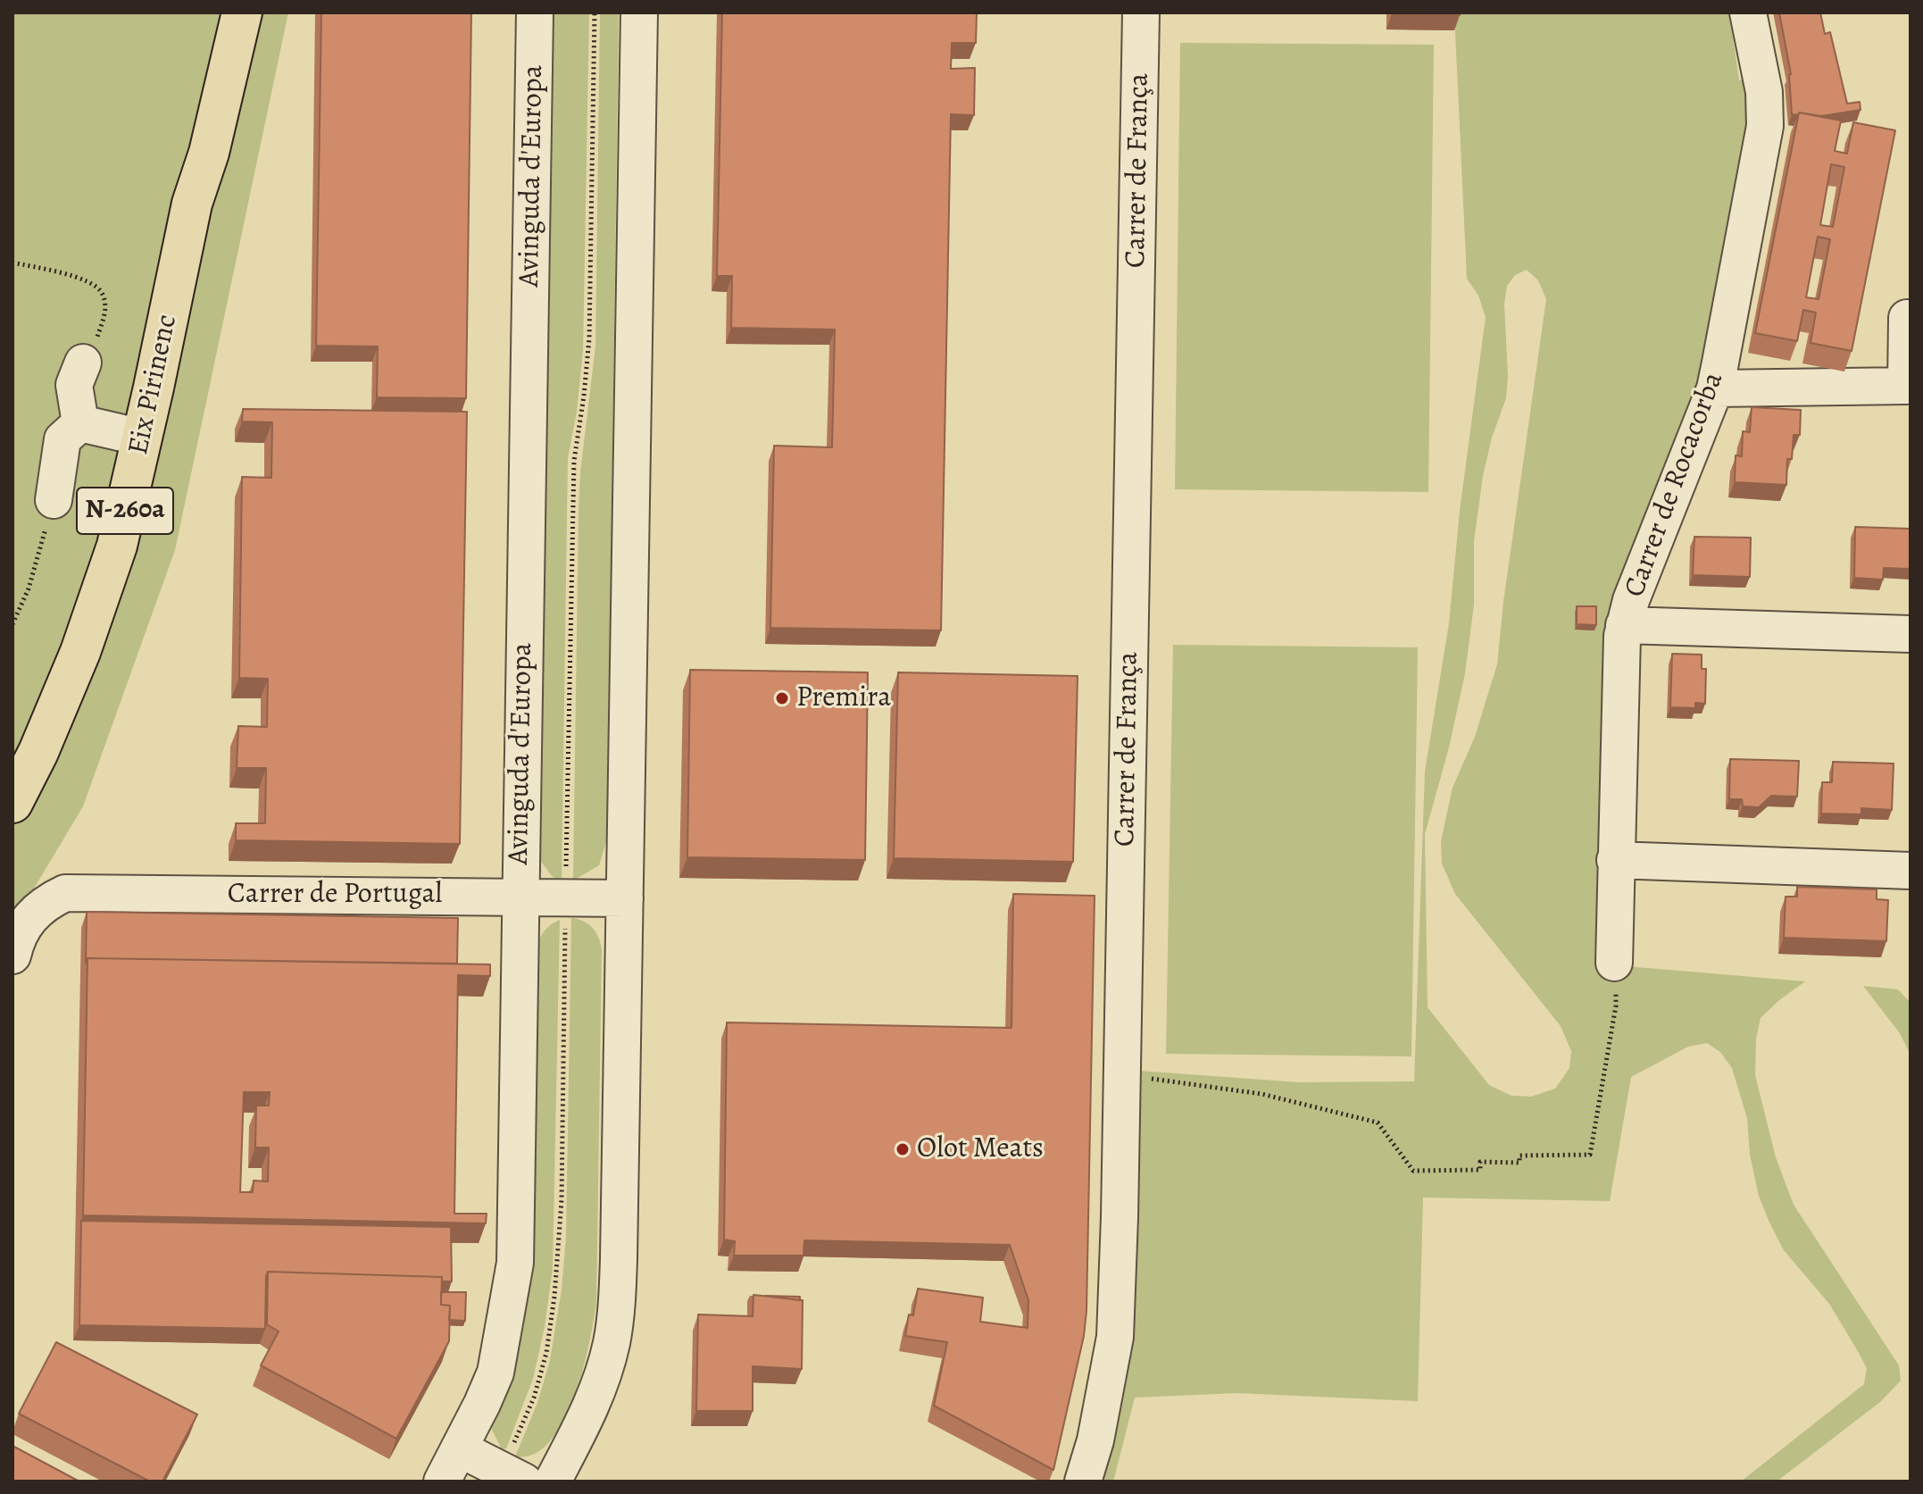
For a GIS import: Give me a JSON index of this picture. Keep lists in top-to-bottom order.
{
  "streets": {
    "main road": ["Eix Pirinenc", "N-260a"],
    "street": [
      "Carrer de França",
      "Avinguda d'Europa",
      "Carrer de Rocacorba",
      "Carrer de Portugal"
    ]
  },
  "crossings": [
    ["Avinguda d'Europa", "Carrer de Portugal"]
  ],
  "places": ["Premira", "Olot Meats"]
}
